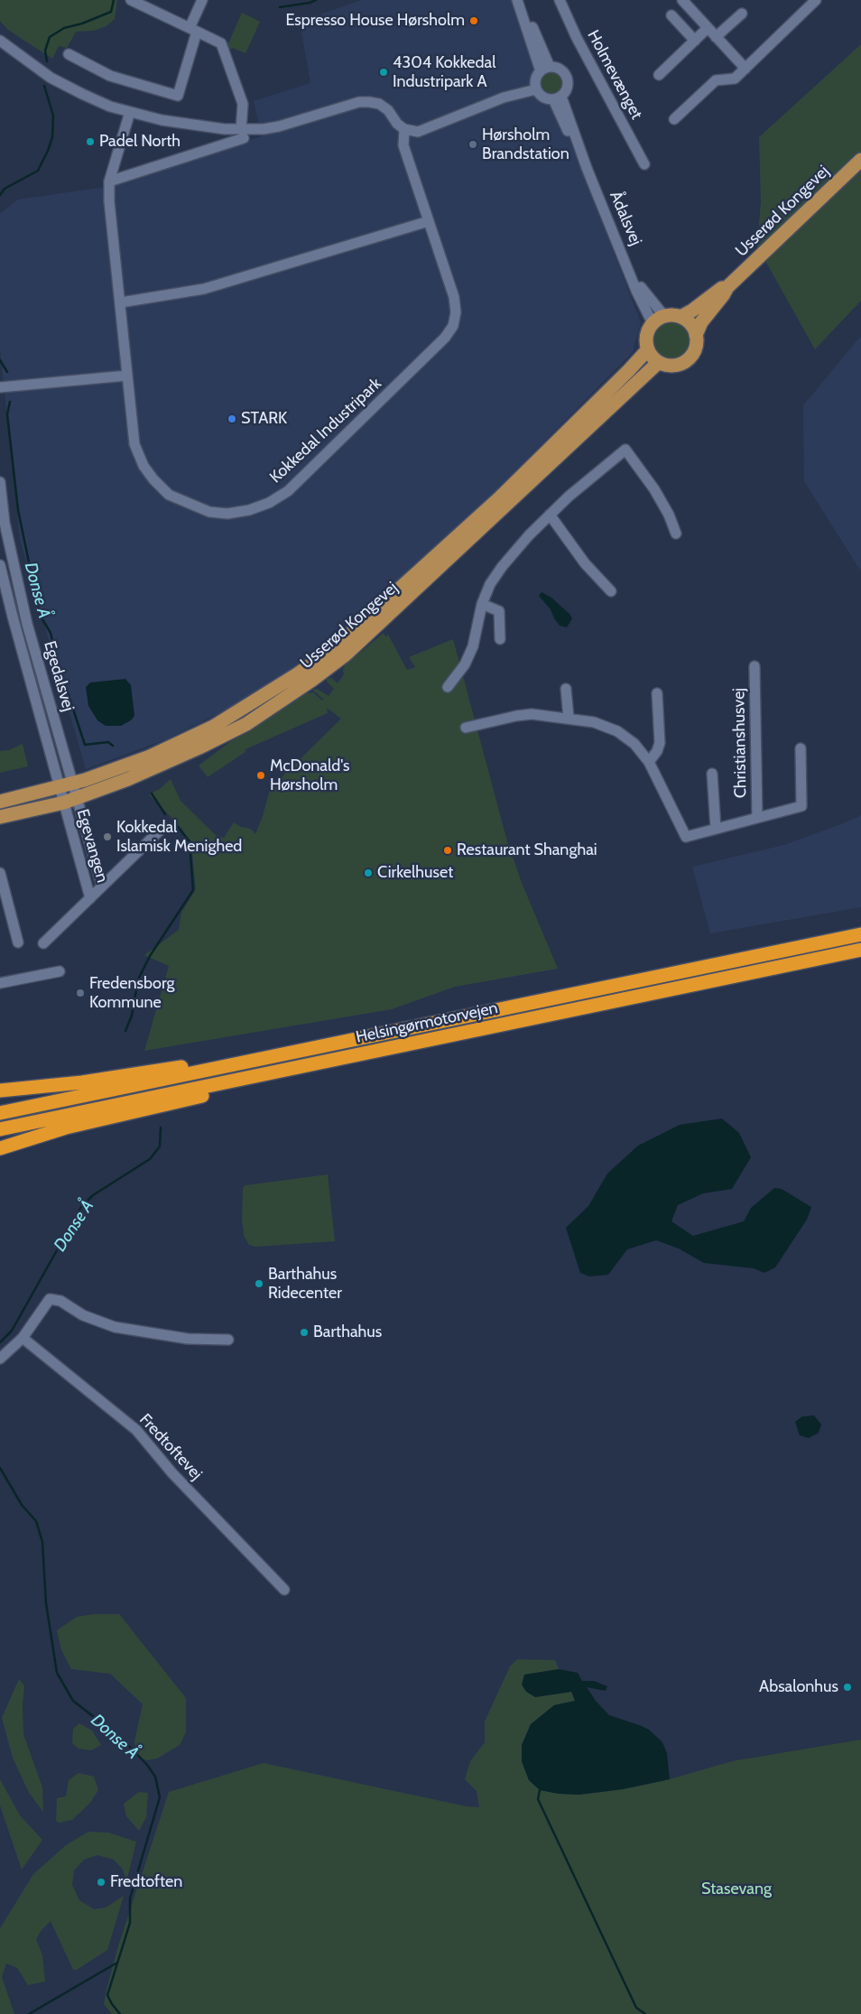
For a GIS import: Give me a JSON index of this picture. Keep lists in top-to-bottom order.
{
  "streets": {
    "highway": ["Helsingørmotorvejen"],
    "main road": ["Usserød Kongevej"],
    "street": [
      "Holmevænget",
      "Ådalsvej",
      "Kokkedal Industripark",
      "Egedalsvej",
      "Christianshusvej",
      "Egevangen",
      "Fredtoftevej"
    ]
  },
  "crossings": [
    ["Usserød Kongevej", "Ådalsvej"],
    ["Usserød Kongevej", "Egedalsvej"],
    ["Usserød Kongevej", "Egevangen"],
    ["Egedalsvej", "Egevangen"]
  ],
  "water": ["Donse Å"],
  "parks": ["Stasevang"],
  "places": [
    "Espresso House Hørsholm",
    "4304 Kokkedal Industripark A",
    "Padel North",
    "Hørsholm Brandstation",
    "STARK",
    "McDonald's Hørsholm",
    "Kokkedal Islamisk Menighed",
    "Restaurant Shanghai",
    "Cirkelhuset",
    "Fredensborg Kommune",
    "Barthahus Ridecenter",
    "Barthahus",
    "Absalonhus",
    "Fredtoften"
  ]
}
